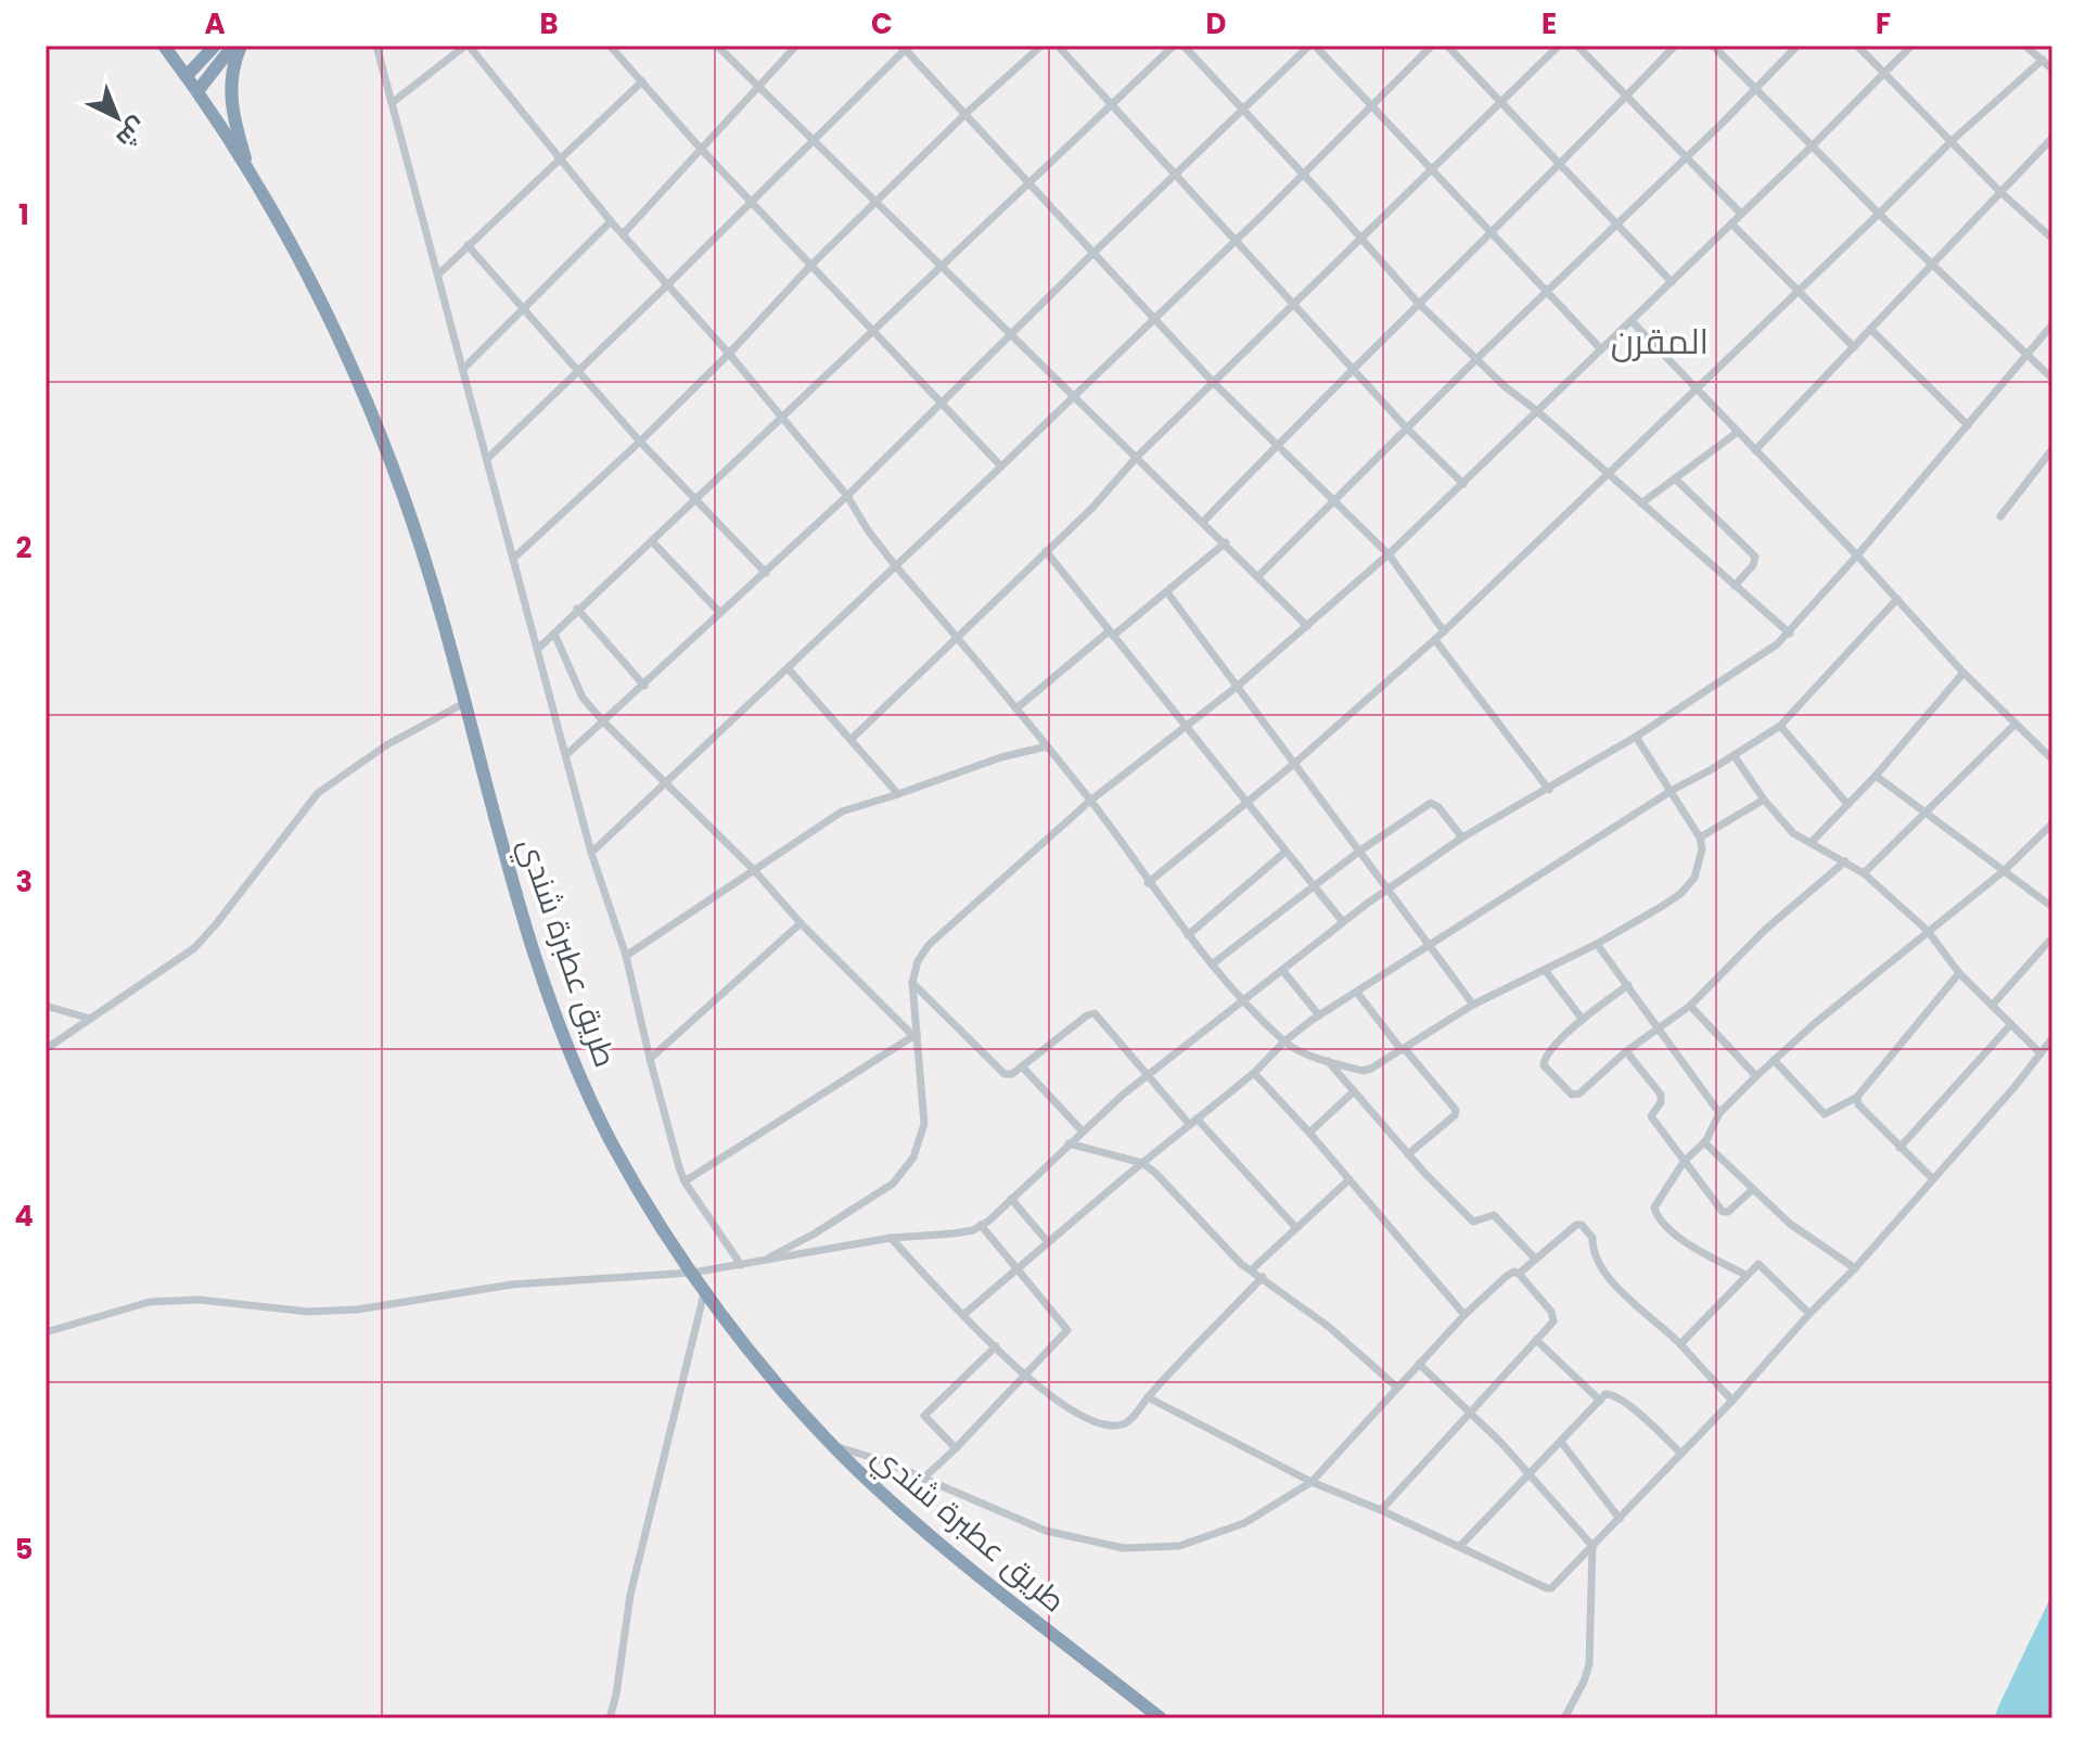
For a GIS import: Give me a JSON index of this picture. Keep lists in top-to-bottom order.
{
  "streets": {
    "highway": ["طريق عطبرة شندي"]
  },
  "districts": ["المقرن"],
  "north": "bottom right",
  "grid": {
    "columns": [
      "A",
      "B",
      "C",
      "D",
      "E",
      "F"
    ],
    "rows": [
      "1",
      "2",
      "3",
      "4",
      "5"
    ]
  }
}
